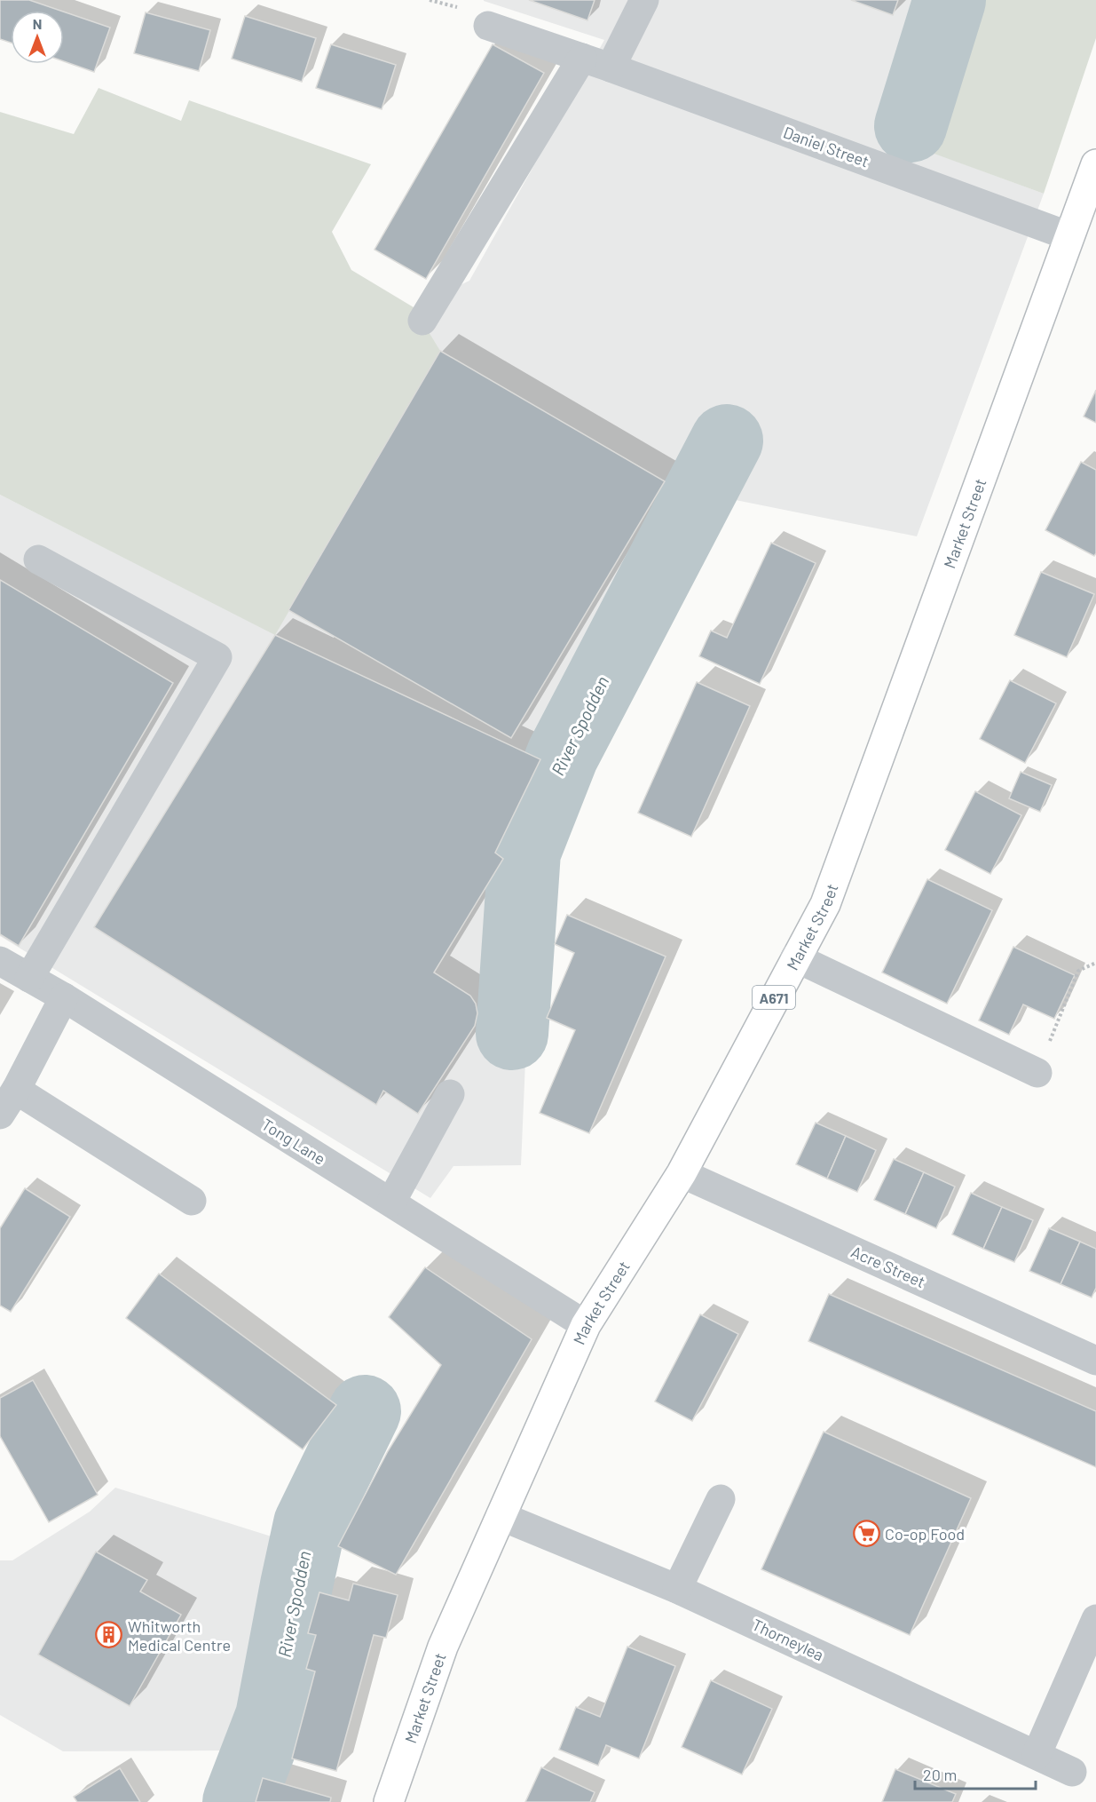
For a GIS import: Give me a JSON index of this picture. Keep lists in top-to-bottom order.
{
  "streets": {
    "main road": ["Market Street", "A671"],
    "street": [
      "Daniel Street",
      "Tong Lane",
      "Acre Street",
      "Thorneylea"
    ]
  },
  "crossings": [
    ["Daniel Street", "Market Street"],
    ["Market Street", "Tong Lane"],
    ["Market Street", "Acre Street"],
    ["Market Street", "Thorneylea"]
  ],
  "water": ["River Spodden"],
  "places": {
    "supermarket": ["Co-op Food"],
    "building": ["Whitworth Medical Centre"]
  },
  "scale_bar": "20 m",
  "north": "top"
}
